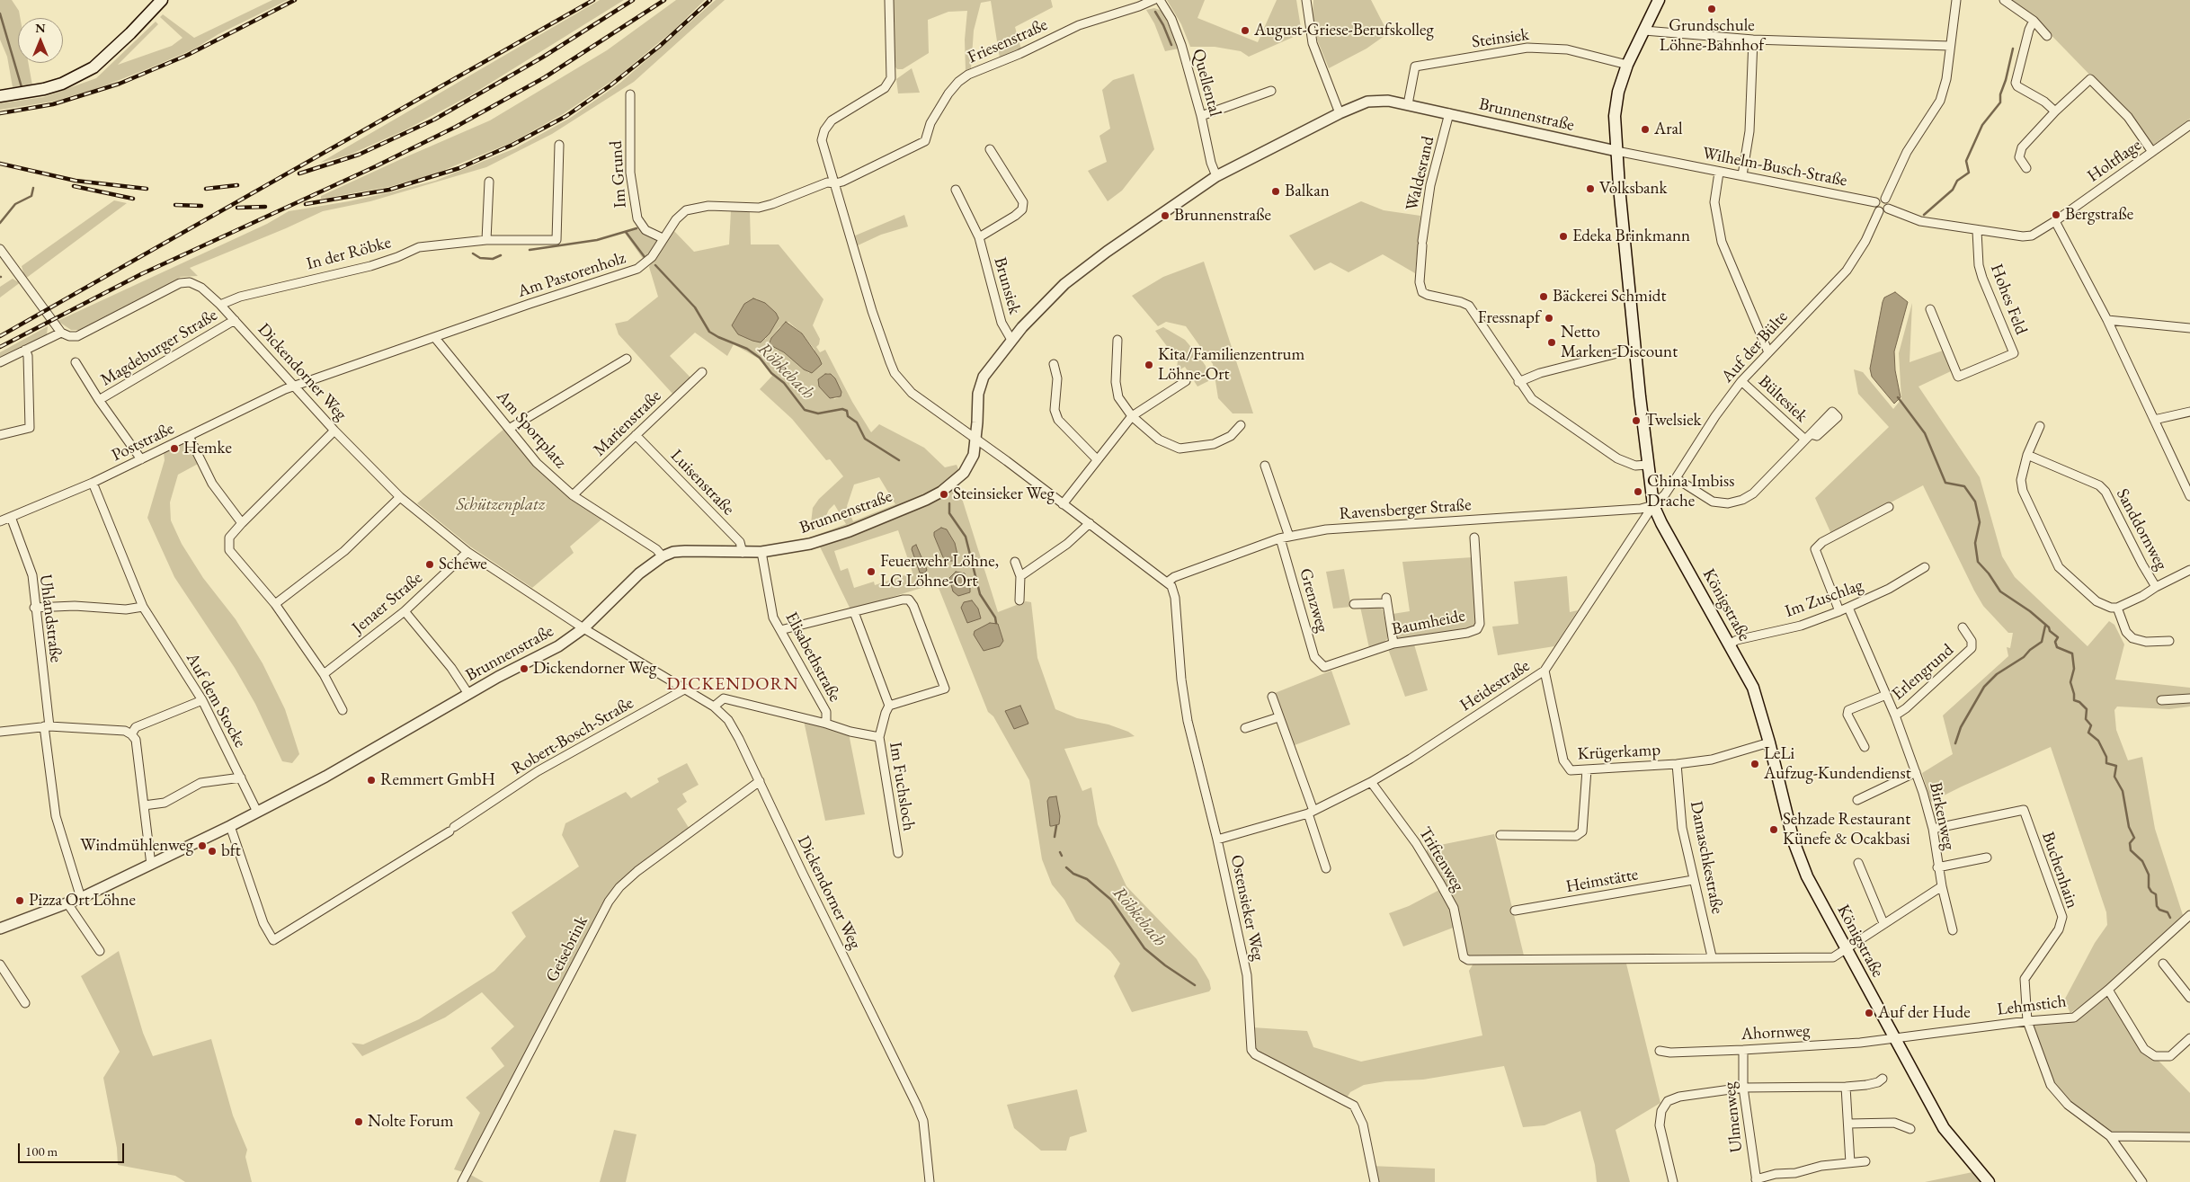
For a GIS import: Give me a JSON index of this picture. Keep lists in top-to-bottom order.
{
  "streets": {
    "main road": ["Königstraße"],
    "street": [
      "Steinsiek",
      "Friesenstraße",
      "Quellental",
      "Brunnenstraße",
      "Holtflage",
      "Wilhelm-Busch-Straße",
      "Waldesrand",
      "Im Grund",
      "In der Röbke",
      "Am Pastorenholz",
      "Brunsiek",
      "Hohes Feld",
      "Auf der Bülte",
      "Magdeburger Straße",
      "Dickendorner Weg",
      "Bültesiek",
      "Marienstraße",
      "Am Sportplatz",
      "Poststraße",
      "Luisenstraße",
      "Ravensberger Straße",
      "Sanddornweg",
      "Im Zuschlag",
      "Grenzweg",
      "Jenaer Straße",
      "Uhlandstraße",
      "Baumheide",
      "Elisabethstraße",
      "Erlengrund",
      "Heidestraße",
      "Auf dem Stocke",
      "Robert-Bosch-Straße",
      "Krügerkamp",
      "Im Fuchsloch",
      "Birkenweg",
      "Damaschkestraße",
      "Triftenweg",
      "Buchenhain",
      "Heimstätte",
      "Ostensieker Weg",
      "Geisebrink",
      "Lehmstich",
      "Ahornweg",
      "Ulmenweg"
    ]
  },
  "crossings": [
    ["Steinsiek", "Brunnenstraße"],
    ["Steinsiek", "Königstraße"],
    ["Friesenstraße", "Am Pastorenholz"],
    ["Quellental", "Brunnenstraße"],
    ["Brunnenstraße", "Wilhelm-Busch-Straße"],
    ["Brunnenstraße", "Waldesrand"],
    ["Brunnenstraße", "Brunsiek"],
    ["Brunnenstraße", "Dickendorner Weg"],
    ["Brunnenstraße", "Am Sportplatz"],
    ["Brunnenstraße", "Luisenstraße"],
    ["Brunnenstraße", "Königstraße"],
    ["Brunnenstraße", "Uhlandstraße"],
    ["Brunnenstraße", "Elisabethstraße"],
    ["Brunnenstraße", "Auf dem Stocke"],
    ["Brunnenstraße", "Robert-Bosch-Straße"],
    ["Wilhelm-Busch-Straße", "Auf der Bülte"],
    ["Wilhelm-Busch-Straße", "Königstraße"],
    ["Im Grund", "Am Pastorenholz"],
    ["In der Röbke", "Dickendorner Weg"],
    ["Am Pastorenholz", "Dickendorner Weg"],
    ["Am Pastorenholz", "Am Sportplatz"],
    ["Am Pastorenholz", "Poststraße"],
    ["Auf der Bülte", "Bültesiek"],
    ["Auf der Bülte", "Ravensberger Straße"],
    ["Auf der Bülte", "Königstraße"],
    ["Auf der Bülte", "Heidestraße"],
    ["Magdeburger Straße", "Dickendorner Weg"],
    ["Dickendorner Weg", "Poststraße"],
    ["Dickendorner Weg", "Jenaer Straße"],
    ["Dickendorner Weg", "Robert-Bosch-Straße"],
    ["Dickendorner Weg", "Im Fuchsloch"],
    ["Dickendorner Weg", "Geisebrink"],
    ["Marienstraße", "Am Sportplatz"],
    ["Marienstraße", "Luisenstraße"],
    ["Poststraße", "Uhlandstraße"],
    ["Poststraße", "Auf dem Stocke"],
    ["Ravensberger Straße", "Grenzweg"],
    ["Ravensberger Straße", "Königstraße"],
    ["Ravensberger Straße", "Heidestraße"],
    ["Ravensberger Straße", "Ostensieker Weg"],
    ["Im Zuschlag", "Königstraße"],
    ["Im Zuschlag", "Birkenweg"],
    ["Grenzweg", "Baumheide"],
    ["Königstraße", "Heidestraße"],
    ["Königstraße", "Krügerkamp"],
    ["Königstraße", "Lehmstich"],
    ["Königstraße", "Ahornweg"],
    ["Elisabethstraße", "Im Fuchsloch"],
    ["Erlengrund", "Birkenweg"],
    ["Heidestraße", "Krügerkamp"],
    ["Heidestraße", "Triftenweg"],
    ["Heidestraße", "Ostensieker Weg"],
    ["Krügerkamp", "Damaschkestraße"],
    ["Birkenweg", "Buchenhain"],
    ["Damaschkestraße", "Triftenweg"],
    ["Damaschkestraße", "Heimstätte"],
    ["Buchenhain", "Lehmstich"],
    ["Lehmstich", "Ahornweg"],
    ["Ahornweg", "Ulmenweg"]
  ],
  "districts": ["DICKENDORN"],
  "water": ["Röbkebach"],
  "parks": ["Schützenplatz"],
  "places": [
    "Grundschule Löhne-Bahnhof",
    "August-Griese-Berufskolleg",
    "Aral",
    "Volksbank",
    "Balkan",
    "Bergstraße",
    "Brunnenstraße",
    "Edeka Brinkmann",
    "Bäckerei Schmidt",
    "Fressnapf",
    "Netto Marken-Discount",
    "Kita/Familienzentrum Löhne-Ort",
    "Twelsiek",
    "Hemke",
    "China Imbiss Drache",
    "Steinsieker Weg",
    "Schewe",
    "Feuerwehr Löhne, LG Löhne-Ort",
    "Dickendorner Weg",
    "LeLi Aufzug-Kundendienst",
    "Remmert GmbH",
    "Sehzade Restaurant Künefe & Ocakbasi",
    "Windmühlenweg",
    "bft",
    "Pizza Ort Löhne",
    "Auf der Hude",
    "Nolte Forum"
  ],
  "scale_bar": "100 m",
  "north": "top"
}
